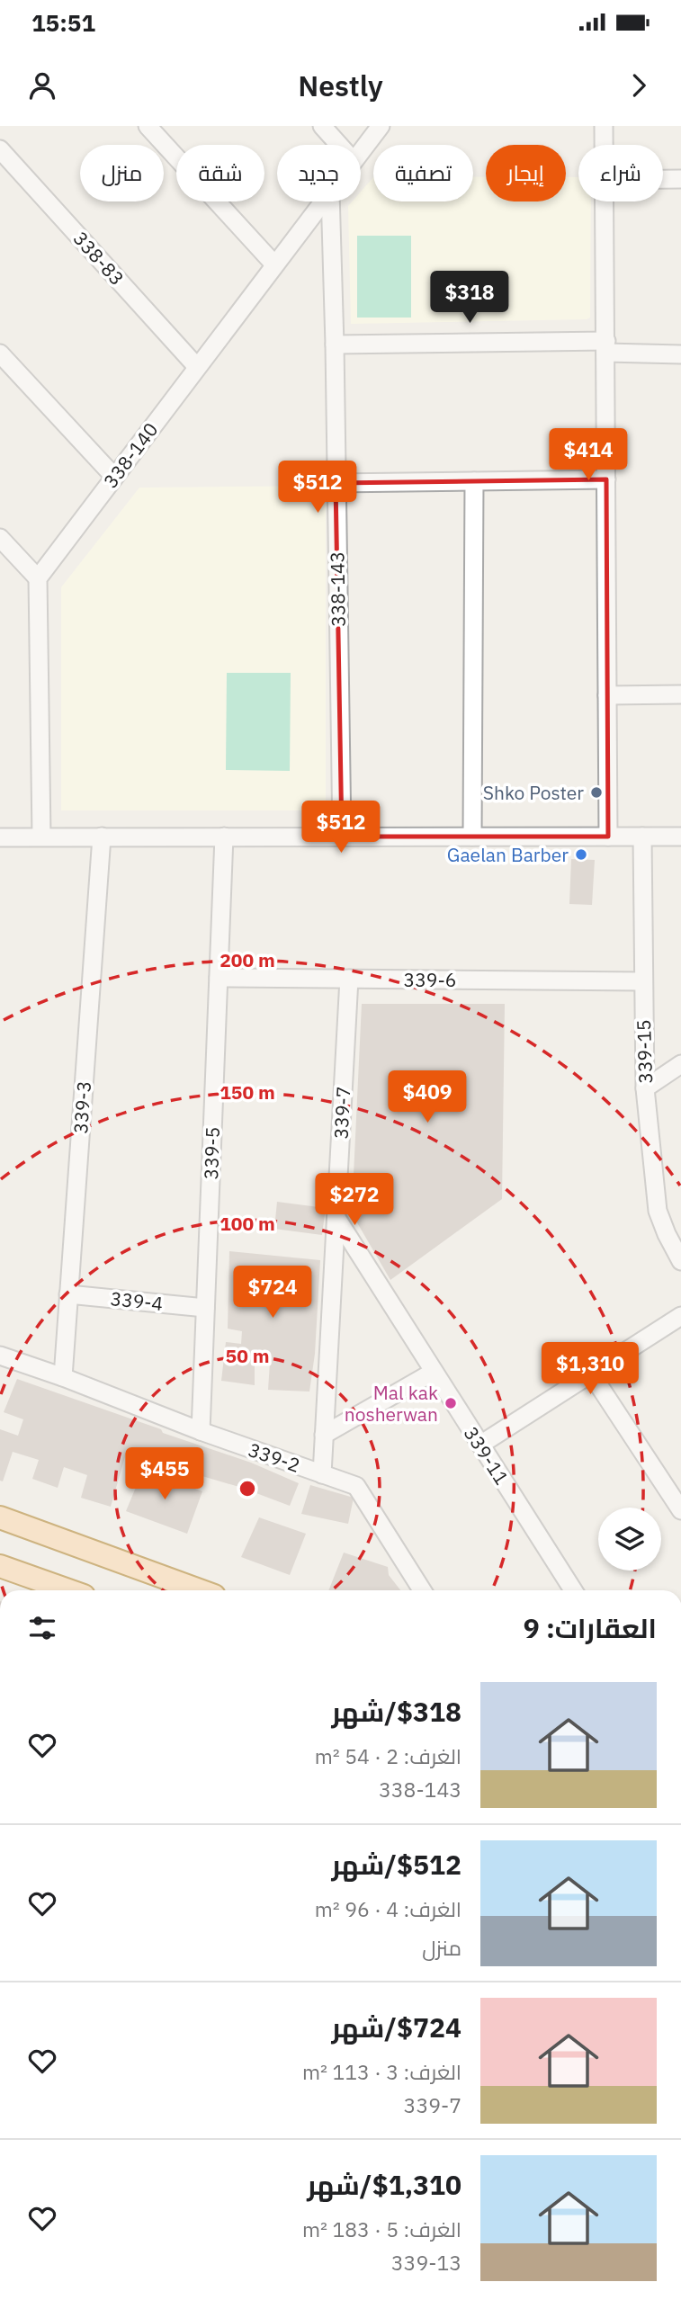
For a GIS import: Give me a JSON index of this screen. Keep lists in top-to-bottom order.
{
  "streets": {
    "street": [
      "338-83",
      "338-140",
      "338-143",
      "339-6",
      "339-15",
      "339-3",
      "339-7",
      "339-5",
      "339-4",
      "339-11",
      "339-2"
    ]
  },
  "crossings": [
    ["338-83", "338-140"],
    ["339-6", "339-15"],
    ["339-6", "339-7"],
    ["339-6", "339-5"],
    ["339-3", "339-4"],
    ["339-3", "339-2"],
    ["339-7", "339-11"],
    ["339-7", "339-2"],
    ["339-5", "339-4"],
    ["339-5", "339-2"]
  ],
  "places": ["Shko Poster", "Gaelan Barber", "Mal kak nosherwan"],
  "page": {
    "status": "15:51",
    "header": "Nestly",
    "chip": [
      "شراء",
      "إيجار",
      "تصفية",
      "جديد",
      "شقة",
      "منزل"
    ],
    "price": [
      "$318",
      "$414",
      "$512",
      "$512",
      "$409",
      "$272",
      "$724",
      "$1,310",
      "$455"
    ],
    "heading": "العقارات: 9",
    "list": [
      {
        "name": "$318/شهر",
        "note": "الغرف: 2 · 54 m² · 338-143"
      },
      {
        "name": "$512/شهر",
        "note": "الغرف: 4 · 96 m² · منزل"
      },
      {
        "name": "$724/شهر",
        "note": "الغرف: 3 · 113 m² · 339-7"
      },
      {
        "name": "$1,310/شهر",
        "note": "الغرف: 5 · 183 m² · 339-13"
      }
    ]
  },
  "rings": [
    "200 m",
    "150 m",
    "100 m",
    "50 m"
  ]
}
